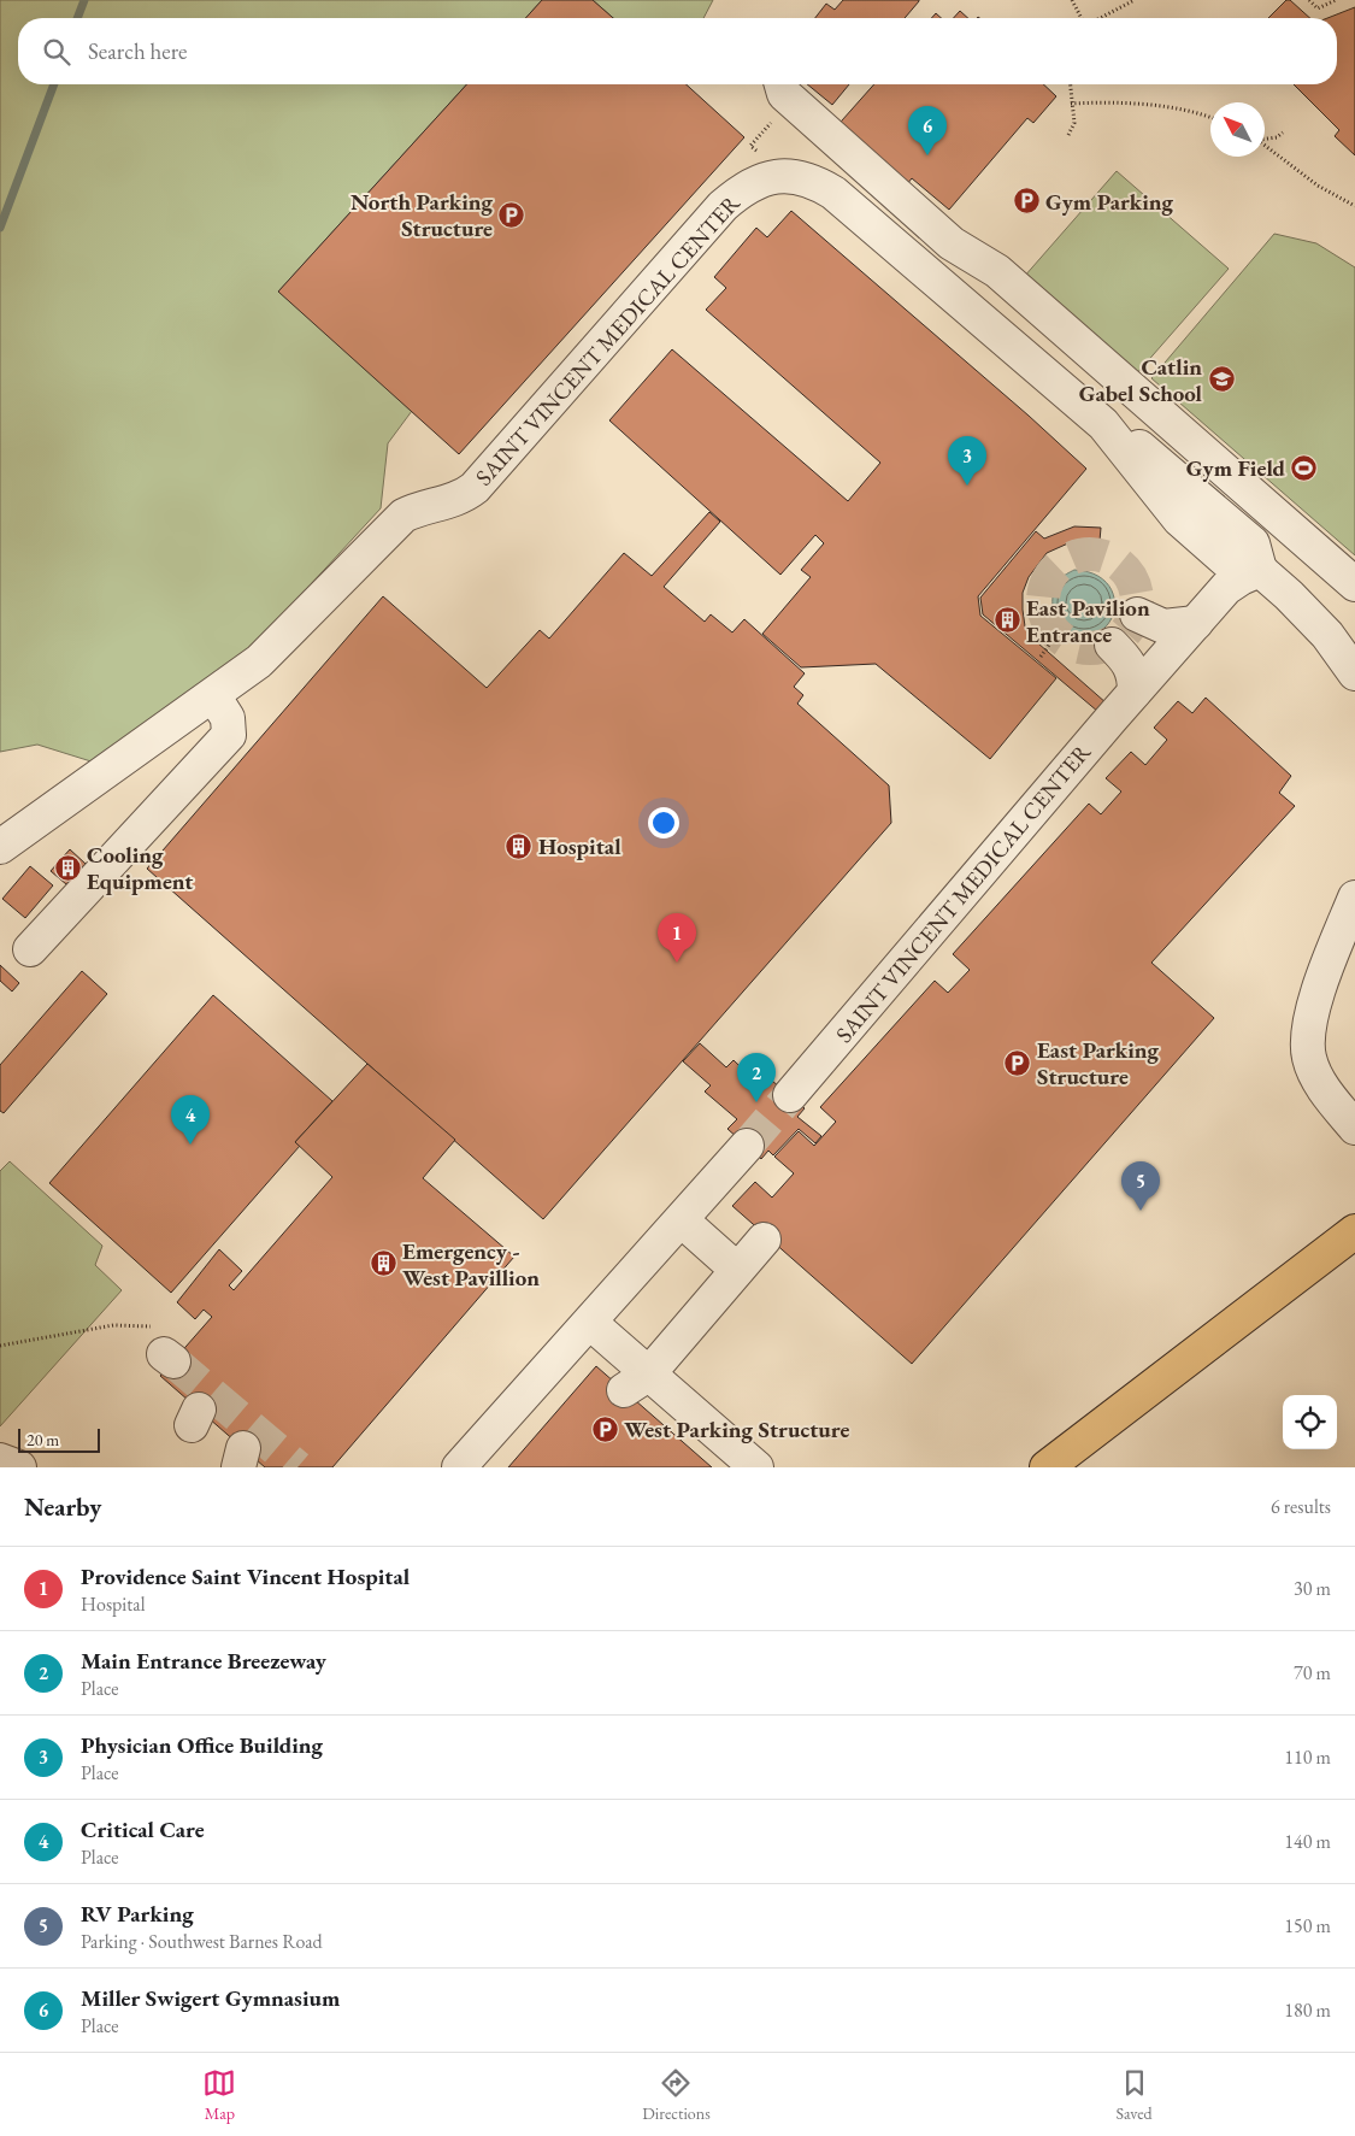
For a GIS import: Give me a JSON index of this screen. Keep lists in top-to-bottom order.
{
  "streets": {
    "lane": ["SAINT VINCENT MEDICAL CENTER"]
  },
  "places": {
    "parking": [
      "Gym Parking",
      "North Parking Structure",
      "East Parking Structure",
      "West Parking Structure"
    ],
    "school or university": ["Catlin Gabel School"],
    "sports": ["Gym Field"],
    "building": [
      "East Pavilion Entrance",
      "Hospital",
      "Cooling Equipment",
      "Emergency - West Pavillion"
    ]
  },
  "scale_bar": "20 m",
  "north": "top left",
  "page": {
    "search": "Search here",
    "pins": [
      "6",
      "3",
      "1",
      "2",
      "4",
      "5"
    ],
    "scale": "20 m",
    "heading": ["Nearby", "6 results"],
    "list": [
      {
        "mark": "1",
        "name": "Providence Saint Vincent Hospital",
        "note": "Hospital",
        "value": "30 m"
      },
      {
        "mark": "2",
        "name": "Main Entrance Breezeway",
        "note": "Place",
        "value": "70 m"
      },
      {
        "mark": "3",
        "name": "Physician Office Building",
        "note": "Place",
        "value": "110 m"
      },
      {
        "mark": "4",
        "name": "Critical Care",
        "note": "Place",
        "value": "140 m"
      },
      {
        "mark": "5",
        "name": "RV Parking",
        "note": "Parking · Southwest Barnes Road",
        "value": "150 m"
      },
      {
        "mark": "6",
        "name": "Miller Swigert Gymnasium",
        "note": "Place",
        "value": "180 m"
      }
    ],
    "nav": ["Map", "Directions", "Saved"]
  }
}
